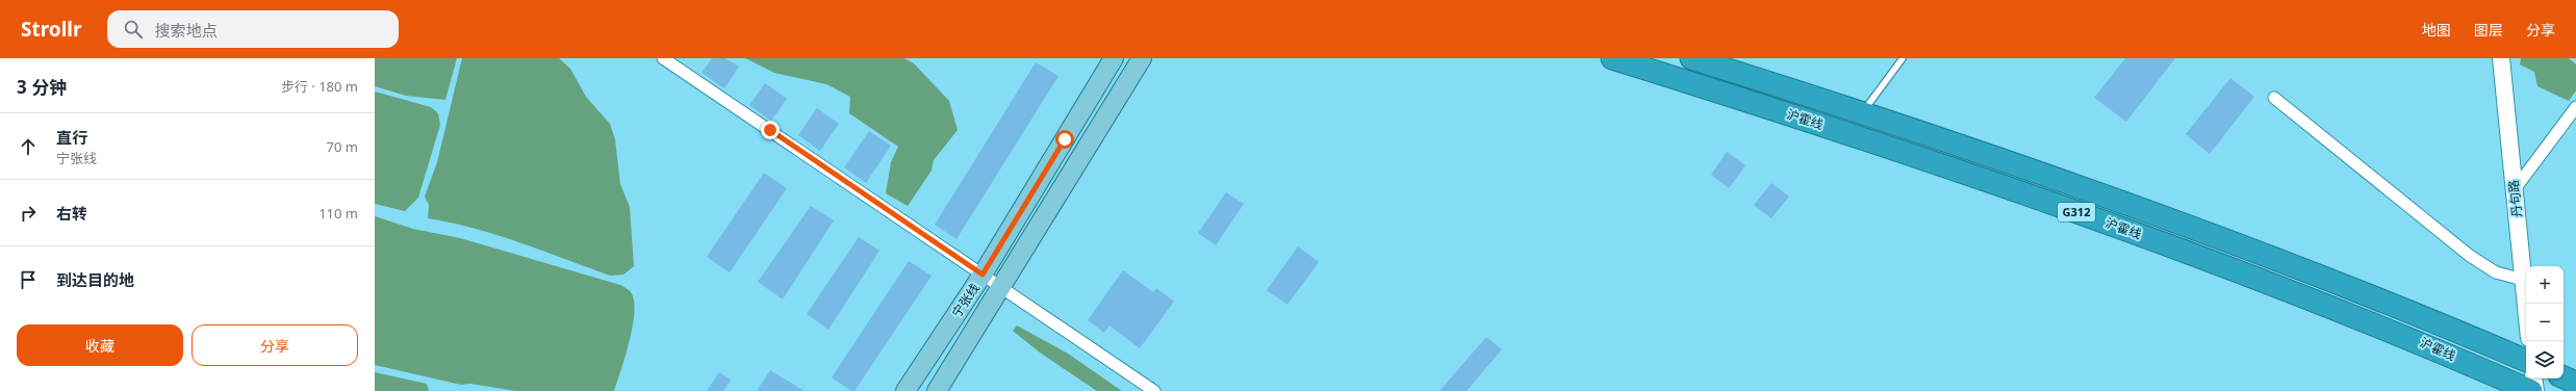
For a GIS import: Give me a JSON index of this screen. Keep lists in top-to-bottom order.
{
  "streets": {
    "highway": ["沪霍线", "G312"],
    "main road": ["宁张线"],
    "street": ["丹句路"]
  },
  "page": {
    "header": "Strollr",
    "search": "搜索地点",
    "nav": ["地图", "图层", "分享"],
    "heading": ["3 分钟", "步行 · 180 m"],
    "list": [
      ["直行", "宁张线", "70 m"],
      ["右转", "110 m"],
      "到达目的地"
    ],
    "map_buttons": ["+", "−"],
    "buttons": ["收藏", "分享"]
  }
}
